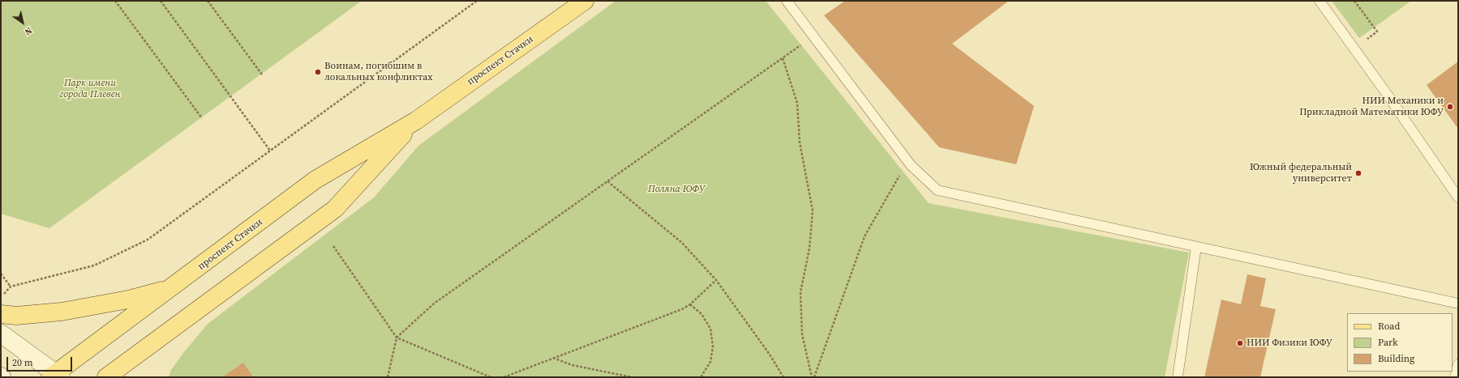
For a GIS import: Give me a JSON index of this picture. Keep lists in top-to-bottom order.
{
  "streets": {
    "main road": ["проспект Стачки"]
  },
  "parks": ["Парк имени города Плевен", "Поляна ЮФУ"],
  "places": [
    "Воинам, погибшим в локальных конфликтах",
    "НИИ Механики и Прикладной Математики ЮФУ",
    "Южный федеральный университет",
    "НИИ Физики ЮФУ"
  ],
  "legend": ["Road", "Park", "Building"],
  "scale_bar": "20 m",
  "north": "bottom right"
}
